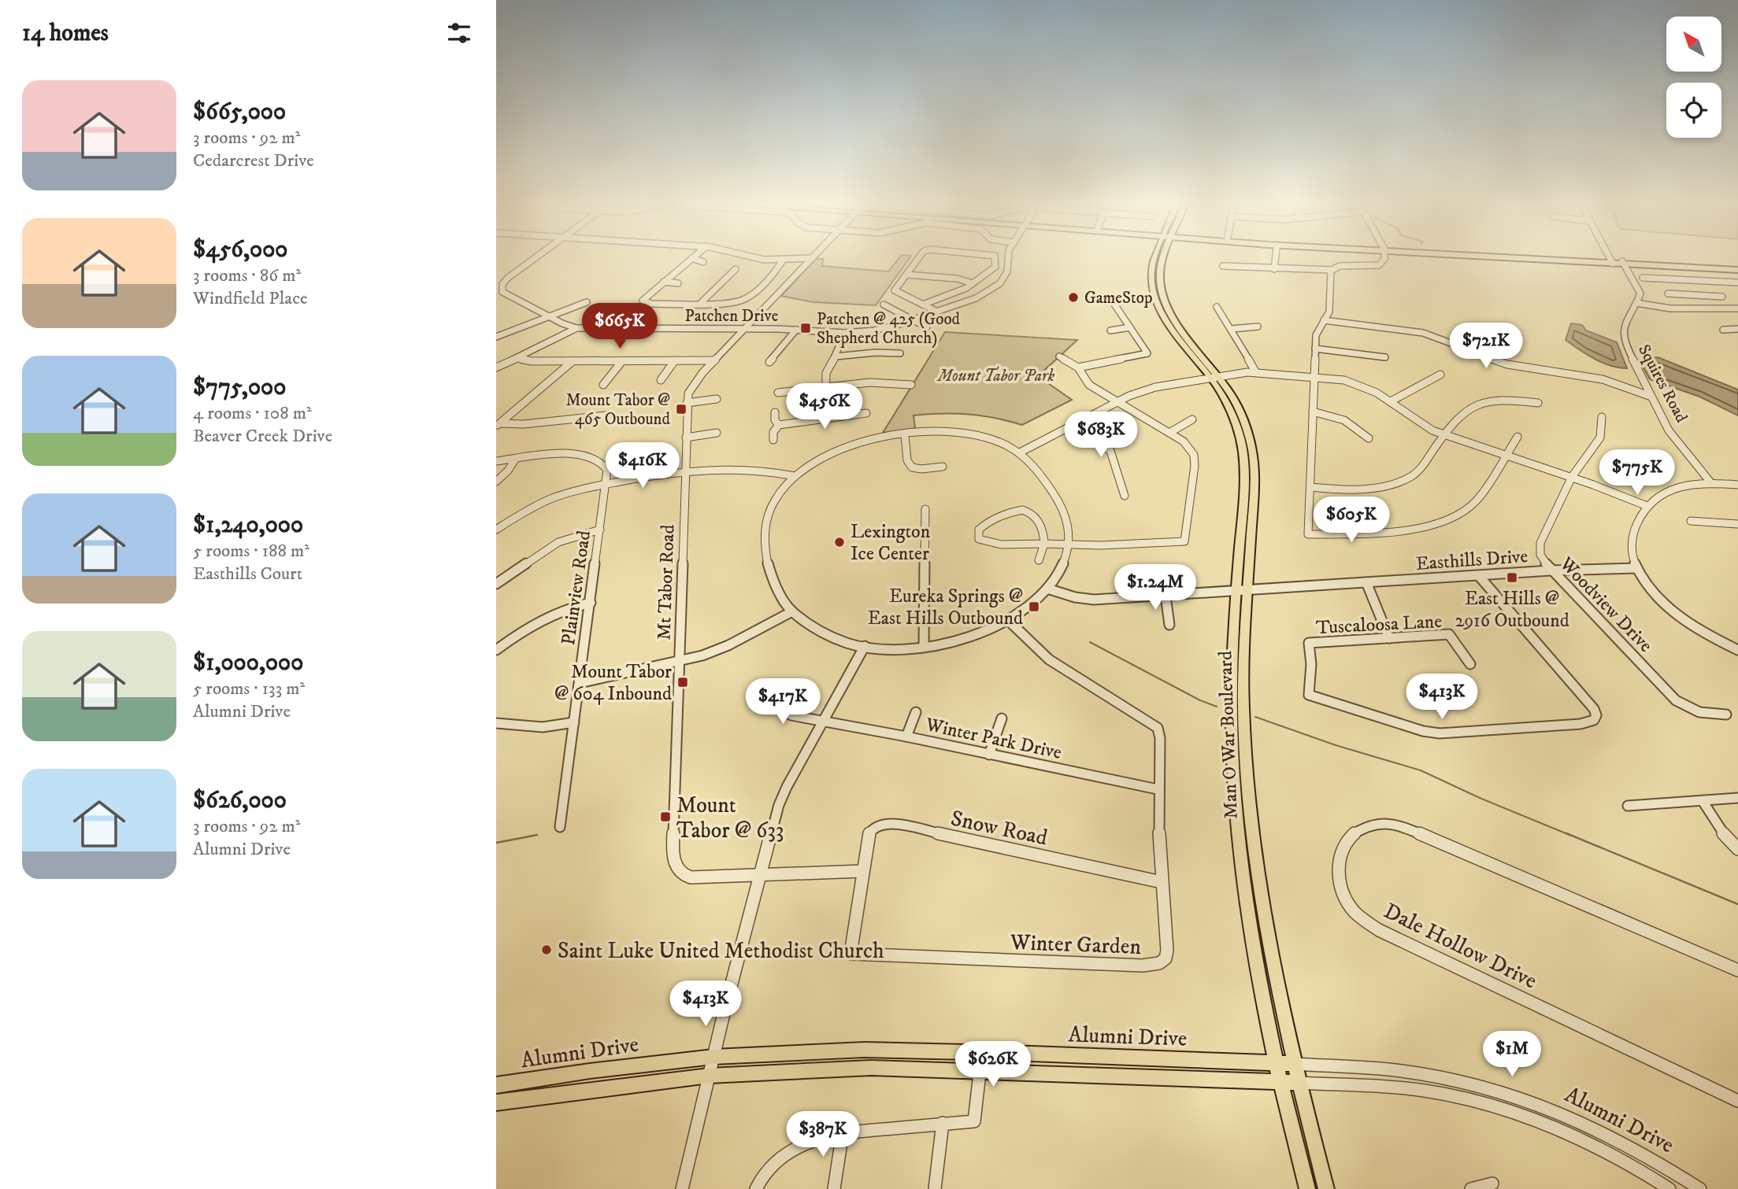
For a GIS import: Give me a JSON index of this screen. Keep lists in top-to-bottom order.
{
  "streets": {
    "main road": ["Man O War Boulevard", "Alumni Drive"],
    "street": [
      "Patchen Drive",
      "Squires Road",
      "Easthills Drive",
      "Mt Tabor Road",
      "Plainview Road",
      "Woodview Drive",
      "Tuscaloosa Lane",
      "Winter Park Drive",
      "Snow Road",
      "Winter Garden",
      "Dale Hollow Drive"
    ]
  },
  "crossings": [
    ["Patchen Drive", "Mt Tabor Road"],
    ["Easthills Drive", "Woodview Drive"],
    ["Easthills Drive", "Tuscaloosa Lane"],
    ["Easthills Drive", "Man O War Boulevard"],
    ["Man O War Boulevard", "Alumni Drive"],
    ["Winter Park Drive", "Winter Garden"],
    ["Snow Road", "Winter Garden"]
  ],
  "parks": ["Mount Tabor Park"],
  "places": {
    "other": ["GameStop", "Lexington Ice Center", "Saint Luke United Methodist Church"],
    "transit": [
      "Patchen @ 425 (Good Shepherd Church)",
      "Mount Tabor @ 465 Outbound",
      "East Hills @ 2916 Outbound",
      "Eureka Springs @ East Hills Outbound",
      "Mount Tabor @ 604 Inbound",
      "Mount Tabor @ 633"
    ]
  },
  "north": "top left",
  "page": {
    "heading": "14 homes",
    "list": [
      {
        "name": "$665,000",
        "note": "3 rooms · 92 m² · Cedarcrest Drive"
      },
      {
        "name": "$456,000",
        "note": "3 rooms · 86 m² · Windfield Place"
      },
      {
        "name": "$775,000",
        "note": "4 rooms · 108 m² · Beaver Creek Drive"
      },
      {
        "name": "$1,240,000",
        "note": "5 rooms · 188 m² · Easthills Court"
      },
      {
        "name": "$1,000,000",
        "note": "5 rooms · 133 m² · Alumni Drive"
      },
      {
        "name": "$626,000",
        "note": "3 rooms · 92 m² · Alumni Drive"
      }
    ],
    "price": [
      "$665K",
      "$721K",
      "$456K",
      "$683K",
      "$416K",
      "$775K",
      "$605K",
      "$1.24M",
      "$413K",
      "$417K",
      "$413K",
      "$1M",
      "$626K",
      "$387K"
    ]
  }
}
